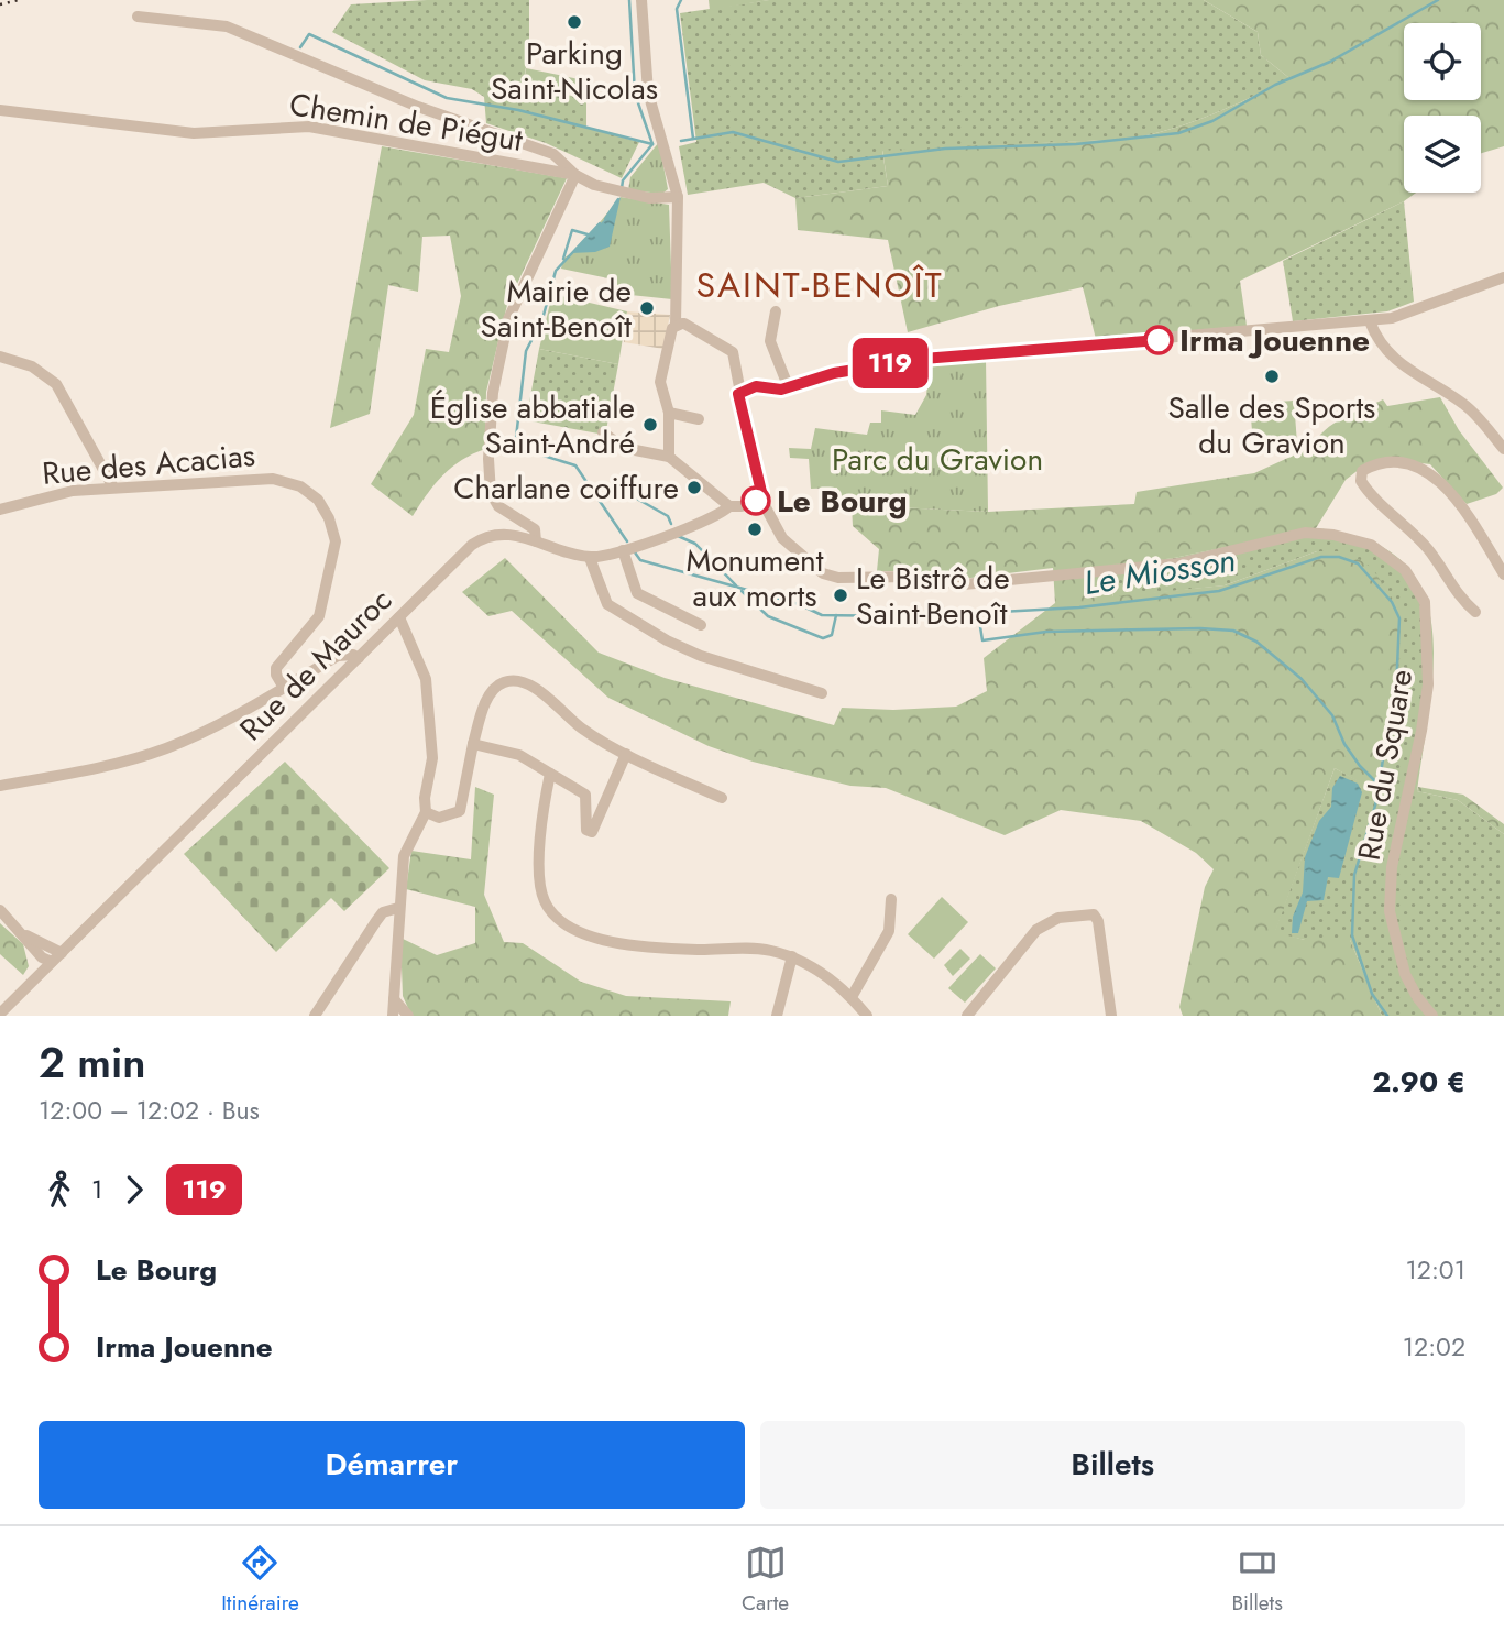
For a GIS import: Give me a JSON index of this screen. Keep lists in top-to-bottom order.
{
  "streets": {
    "street": [
      "Chemin de Piégut",
      "Rue des Acacias",
      "Rue de Mauroc",
      "Rue du Square"
    ]
  },
  "crossings": [
    ["Rue de Mauroc", "Rue du Square"]
  ],
  "districts": ["SAINT-BENOÎT"],
  "water": ["Le Miosson"],
  "parks": ["Parc du Gravion"],
  "places": [
    "Parking Saint-Nicolas",
    "Mairie de Saint-Benoît",
    "Irma Jouenne",
    "Salle des Sports du Gravion",
    "Église abbatiale Saint-André",
    "Charlane coiffure",
    "Le Bourg",
    "Monument aux morts",
    "Le Bistrô de Saint-Benoît"
  ],
  "lines": ["bus line 119"],
  "page": {
    "on_map": "119",
    "heading": ["2 min", "12:00 – 12:02 · Bus", "2.90 €"],
    "legs": ["1", "119"],
    "list": [
      {
        "name": "Le Bourg",
        "value": "12:01"
      },
      {
        "name": "Irma Jouenne",
        "value": "12:02"
      }
    ],
    "buttons": ["Démarrer", "Billets"],
    "tabs": ["Itinéraire", "Carte", "Billets"]
  }
}
